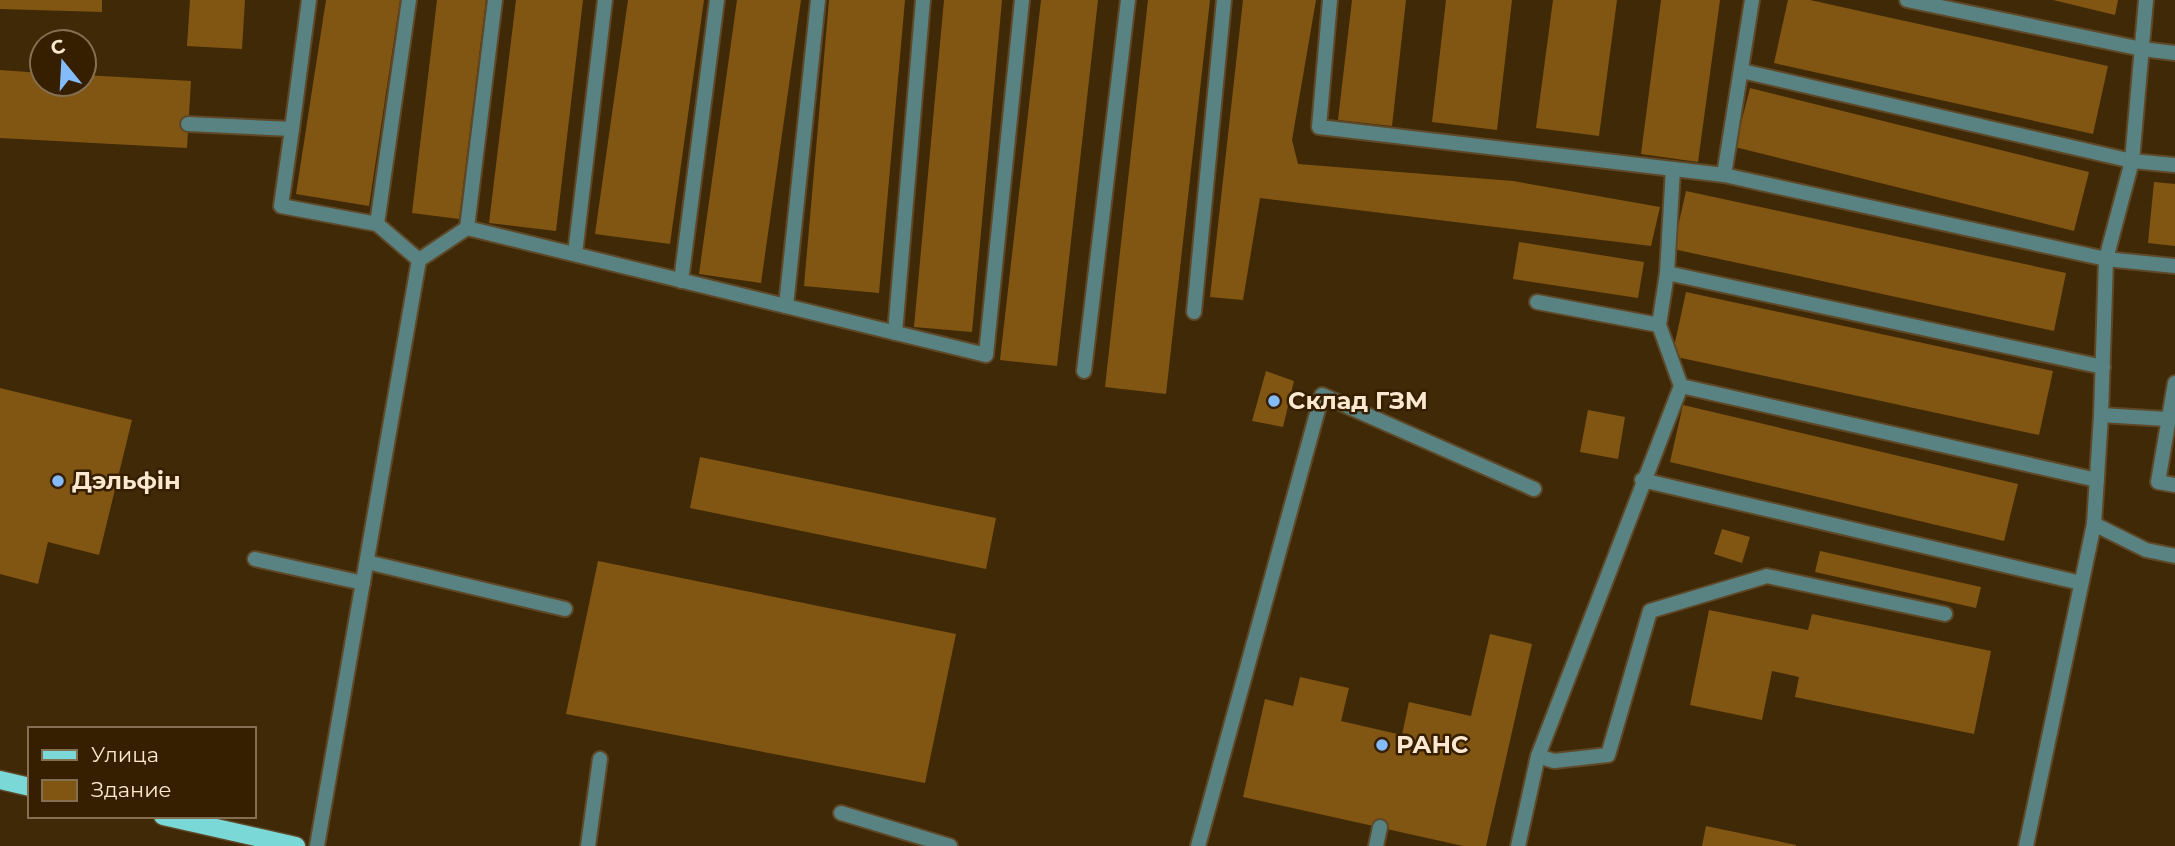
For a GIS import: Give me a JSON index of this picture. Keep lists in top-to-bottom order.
{
  "places": ["Склад ГЗМ", "Дэльфін", "РАНС"],
  "legend": ["Улица", "Здание"],
  "north": "top"
}
